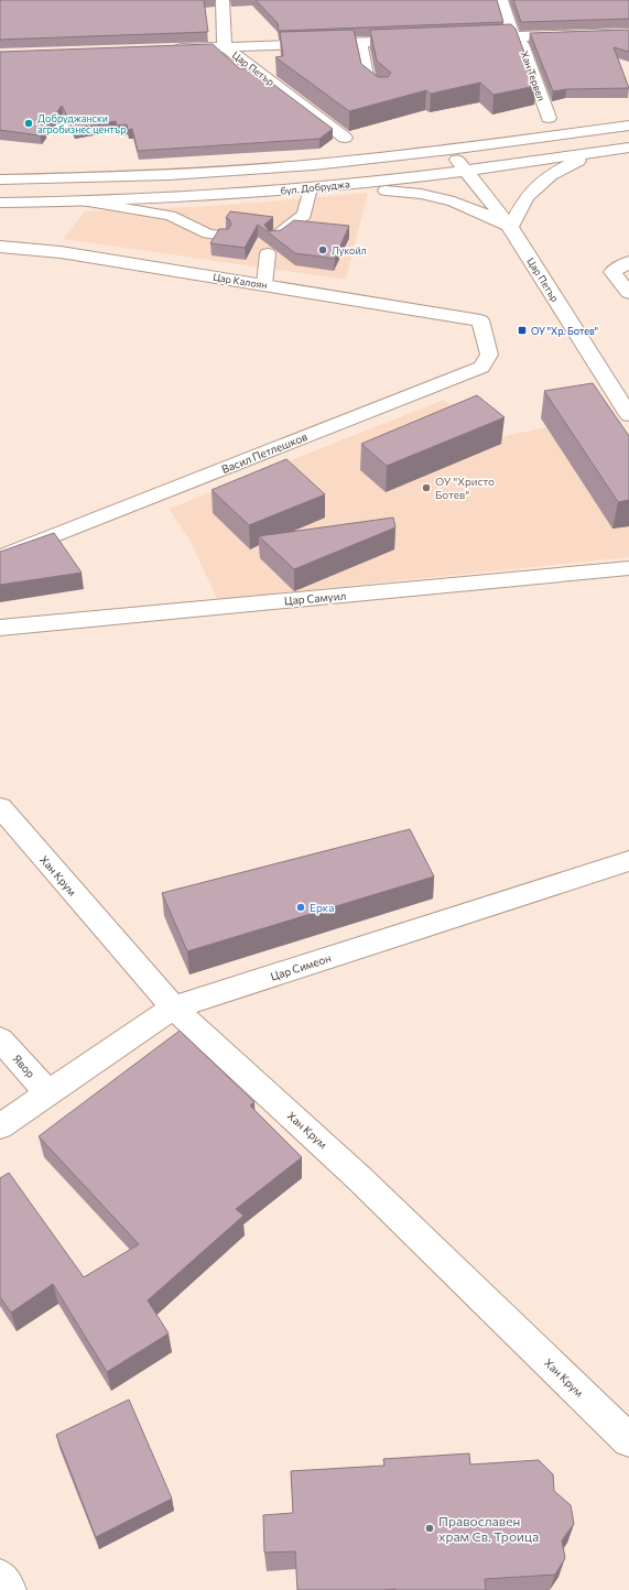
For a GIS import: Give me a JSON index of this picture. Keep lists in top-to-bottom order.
{
  "streets": {
    "street": [
      "Цар Петър",
      "Хан Тервел",
      "бул. Добруджа",
      "Цар Калоян",
      "Васил Петлешков",
      "Цар Самуил",
      "Хан Крум",
      "Цар Симеон",
      "Явор"
    ]
  },
  "crossings": [
    ["Цар Петър", "бул. Добруджа"],
    ["Цар Калоян", "Васил Петлешков"],
    ["Хан Крум", "Цар Симеон"],
    ["Цар Симеон", "Явор"]
  ],
  "places": {
    "other": [
      "Добруджански агробизнес център",
      "Лукойл",
      "ОУ \"Христо Ботев\"",
      "Ерка",
      "Православен храм Св. Троица"
    ],
    "transit": ["ОУ \"Хр. Ботев\""]
  }
}
